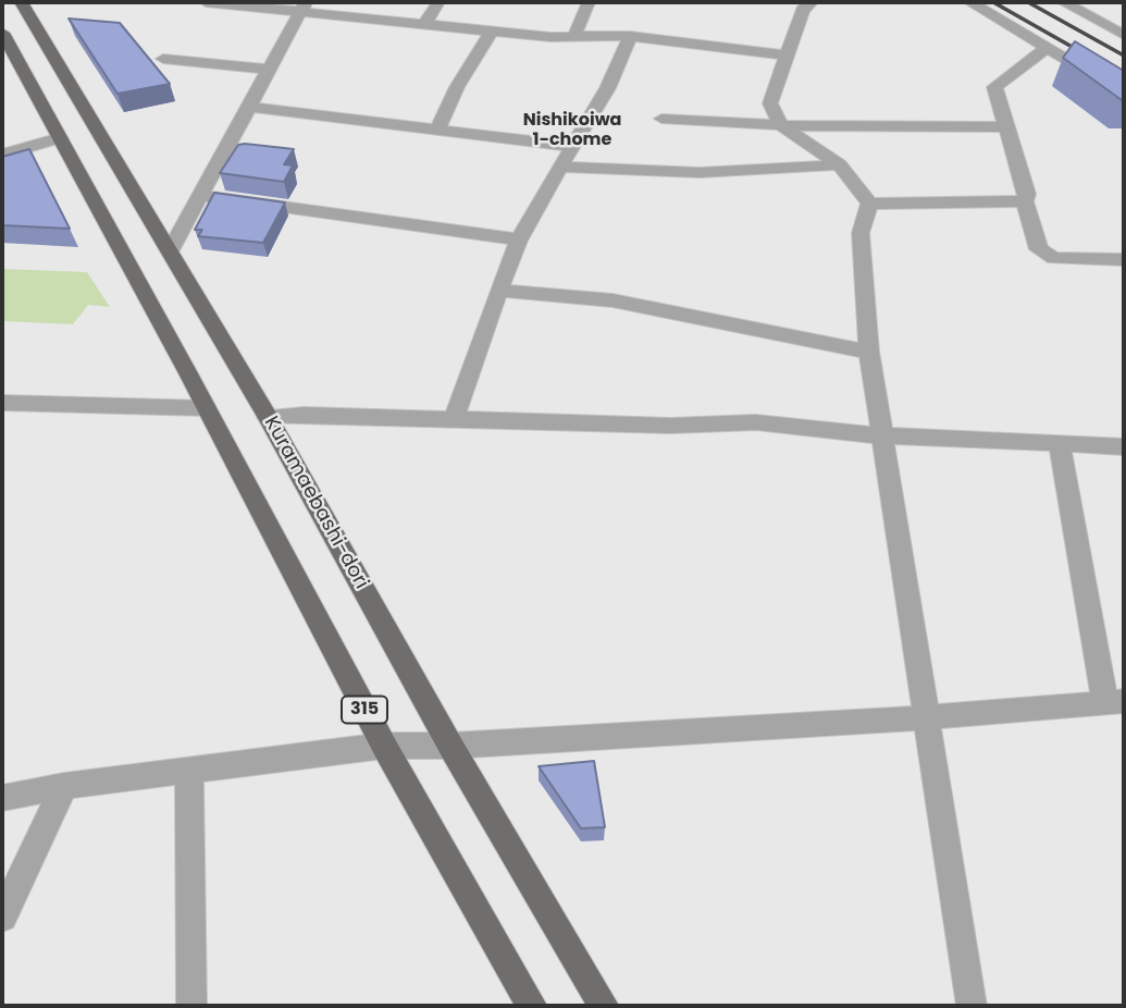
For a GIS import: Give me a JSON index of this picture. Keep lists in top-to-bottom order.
{
  "streets": {
    "main road": ["Kuramaebashi-dori", "315"]
  },
  "districts": ["Nishikoiwa 1-chome"]
}
